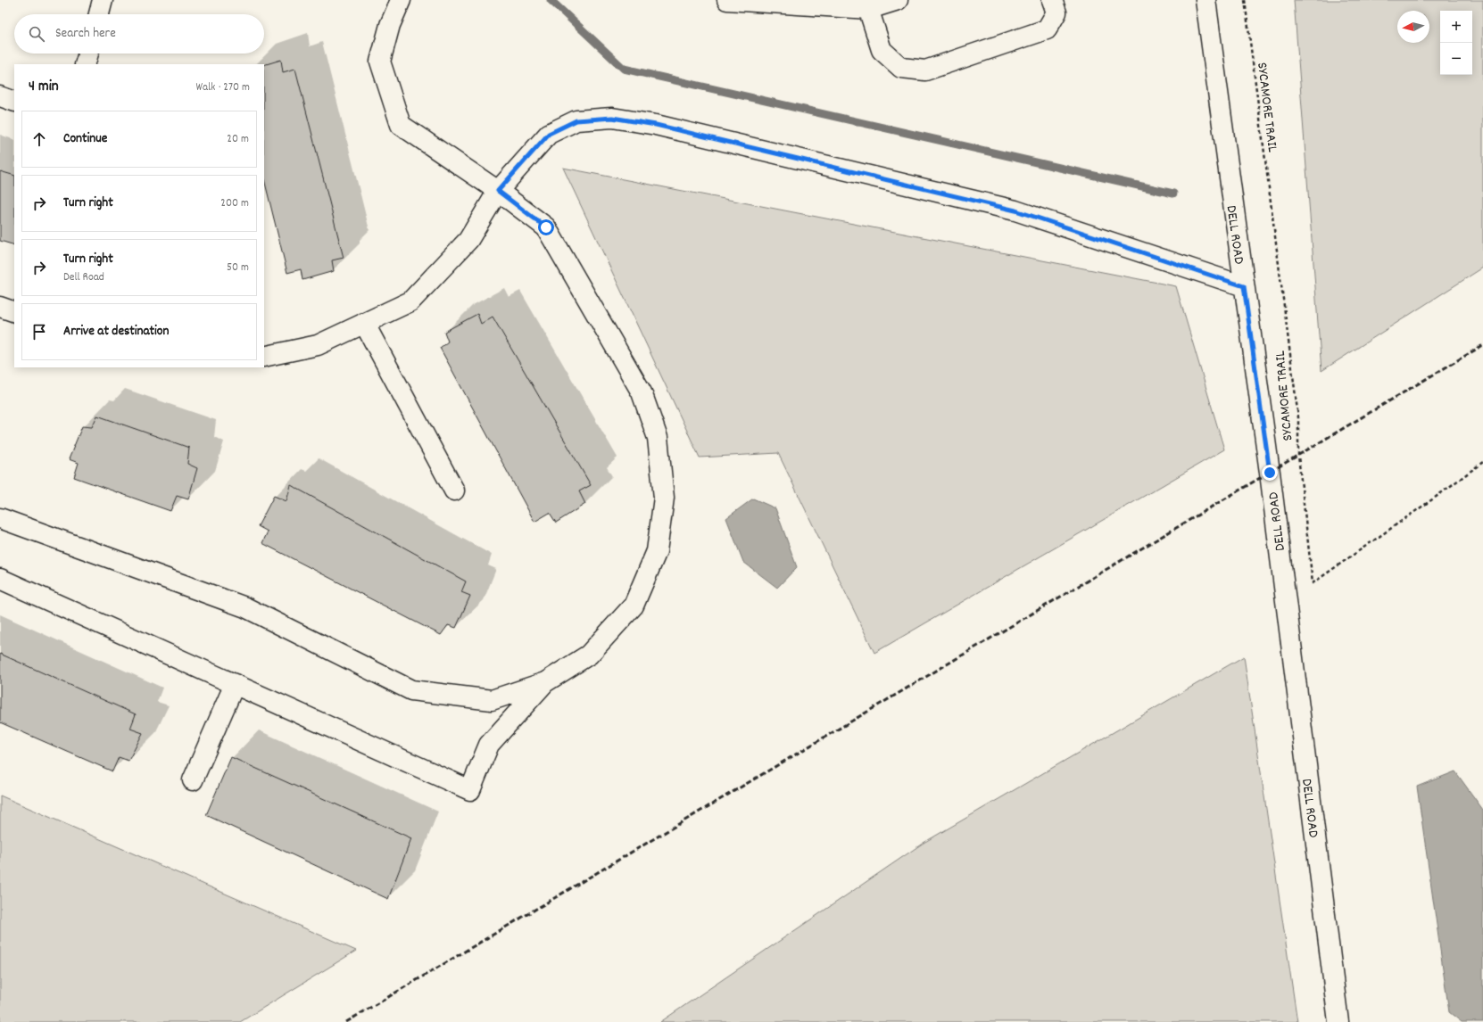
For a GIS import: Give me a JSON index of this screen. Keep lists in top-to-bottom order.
{
  "streets": {
    "street": ["DELL ROAD"],
    "path": ["SYCAMORE TRAIL"]
  },
  "north": "left",
  "page": {
    "map_buttons": ["+", "−"],
    "search": "Search here",
    "heading": ["4 min", "Walk · 270 m"],
    "list": [
      ["Continue", "20 m"],
      ["Turn right", "200 m"],
      ["Turn right", "Dell Road", "50 m"],
      "Arrive at destination"
    ]
  }
}
